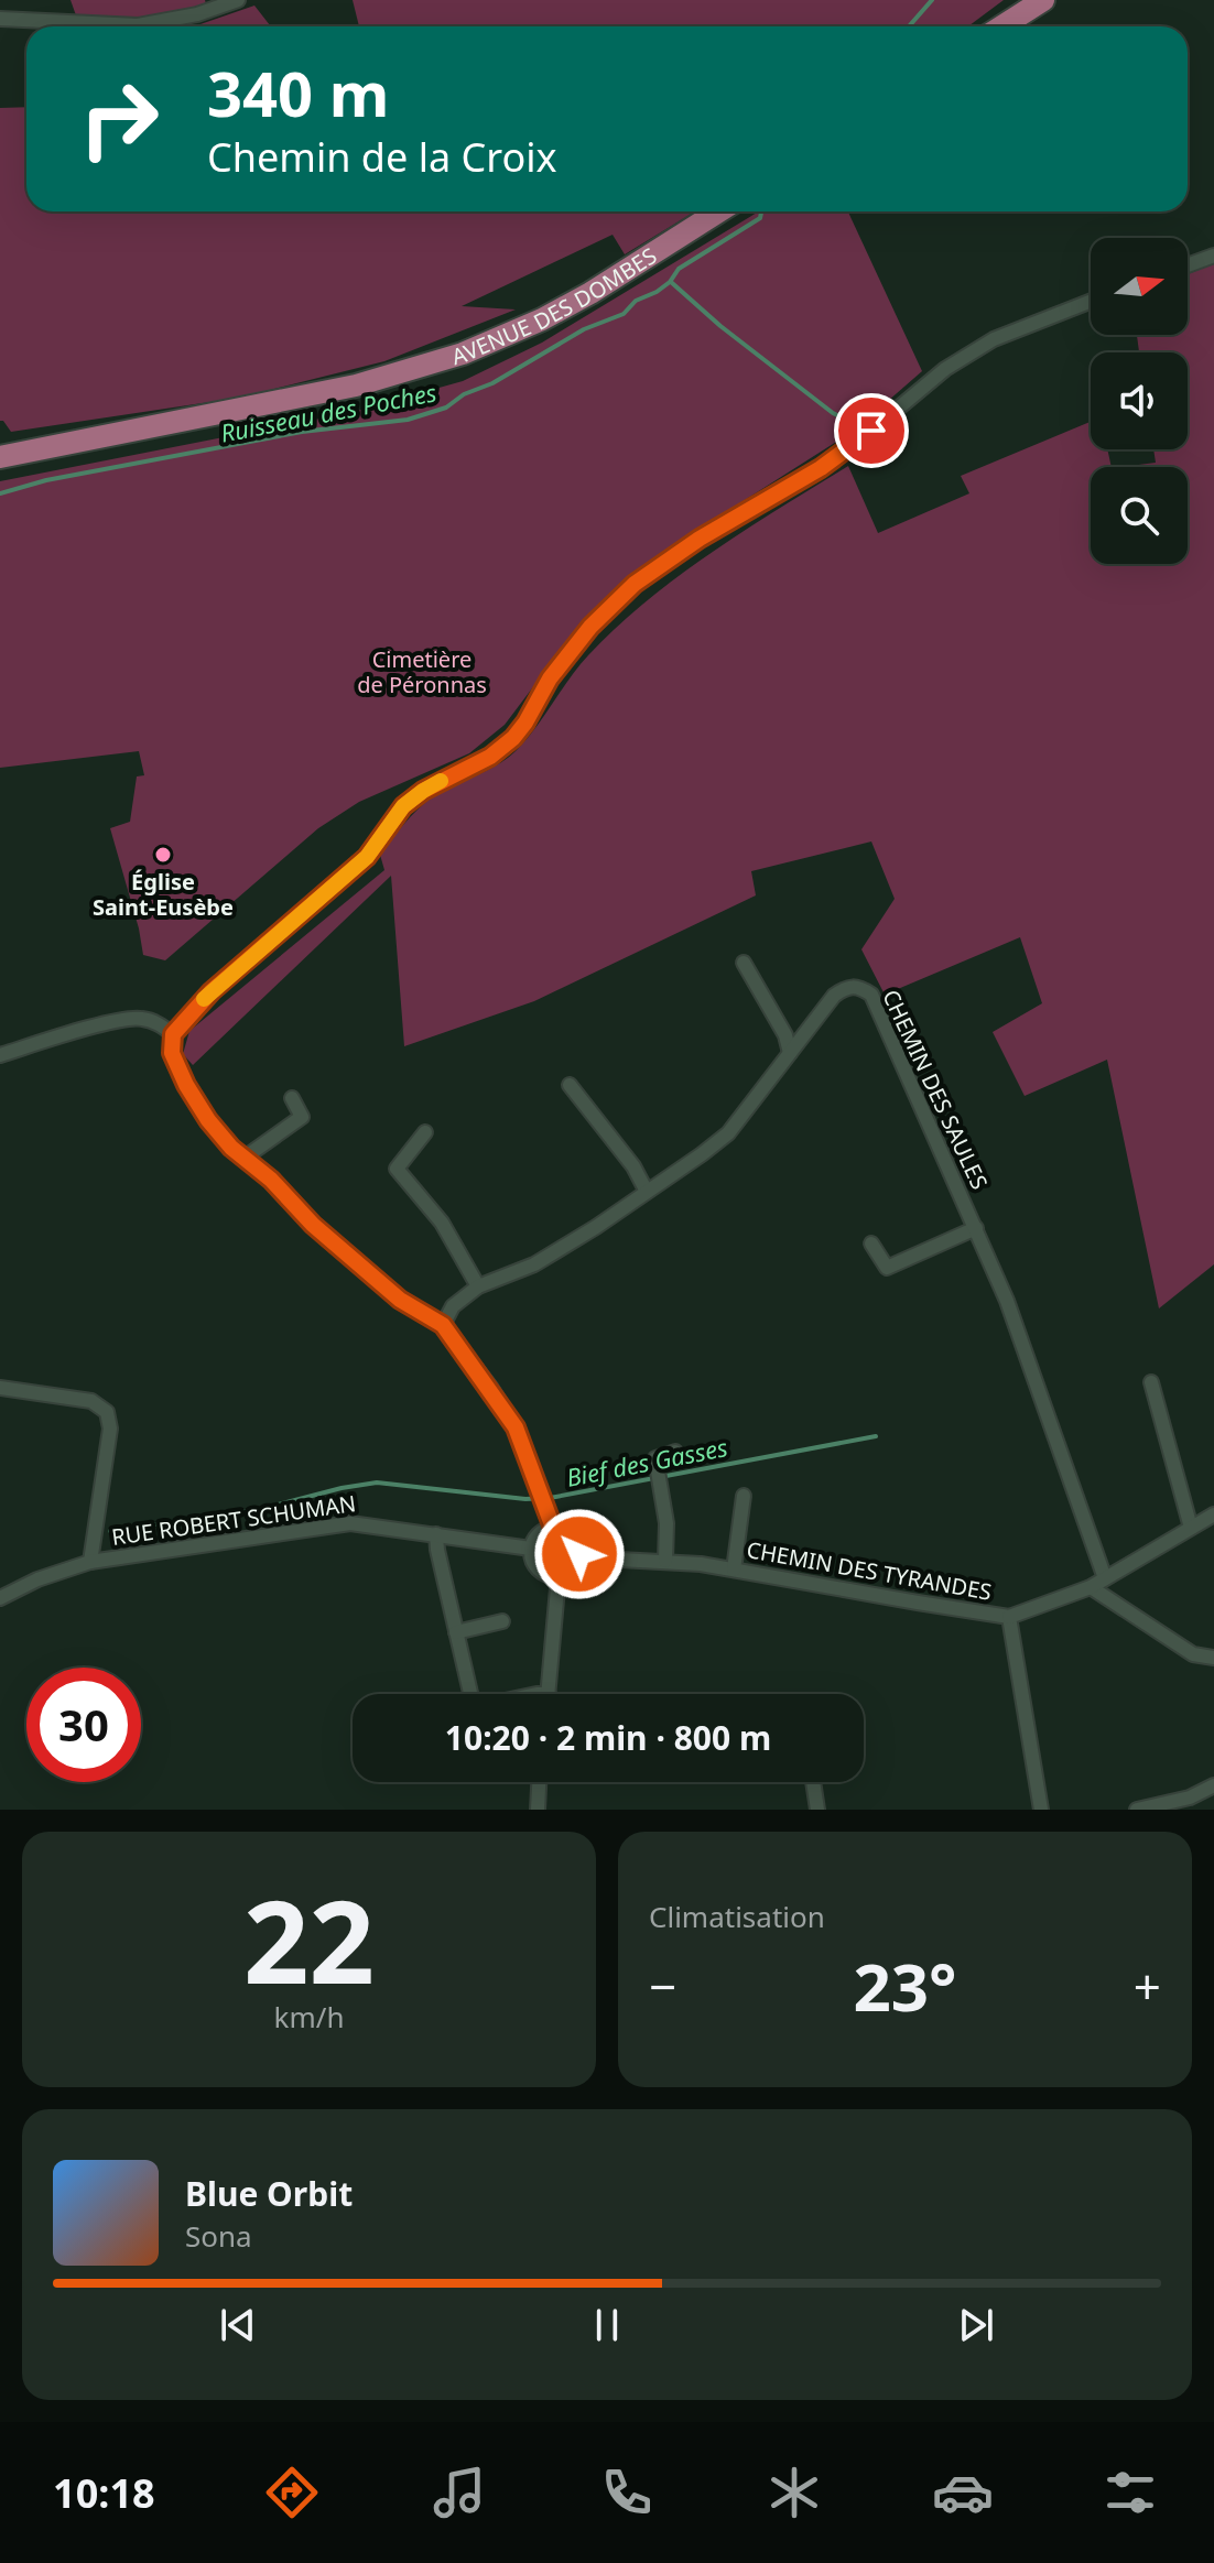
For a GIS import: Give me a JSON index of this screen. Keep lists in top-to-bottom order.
{
  "streets": {
    "main road": ["AVENUE DES DOMBES"],
    "street": ["CHEMIN DES SAULES", "RUE ROBERT SCHUMAN", "CHEMIN DES TYRANDES"]
  },
  "crossings": [
    ["RUE ROBERT SCHUMAN", "CHEMIN DES TYRANDES"]
  ],
  "water": ["Ruisseau des Poches", "Bief des Gasses"],
  "parks": ["Cimetière de Péronnas"],
  "places": ["Église Saint-Eusèbe"],
  "north": "right",
  "page": {
    "turn": ["340 m", "Chemin de la Croix"],
    "limit": "30",
    "trip": "10:20 · 2 min · 800 m",
    "tile": [
      ["22", "km/h"],
      "Climatisation"
    ],
    "heat": ["−", "23°", "+"],
    "song": ["Blue Orbit", "Sona"],
    "tabs": "10:18"
  }
}
